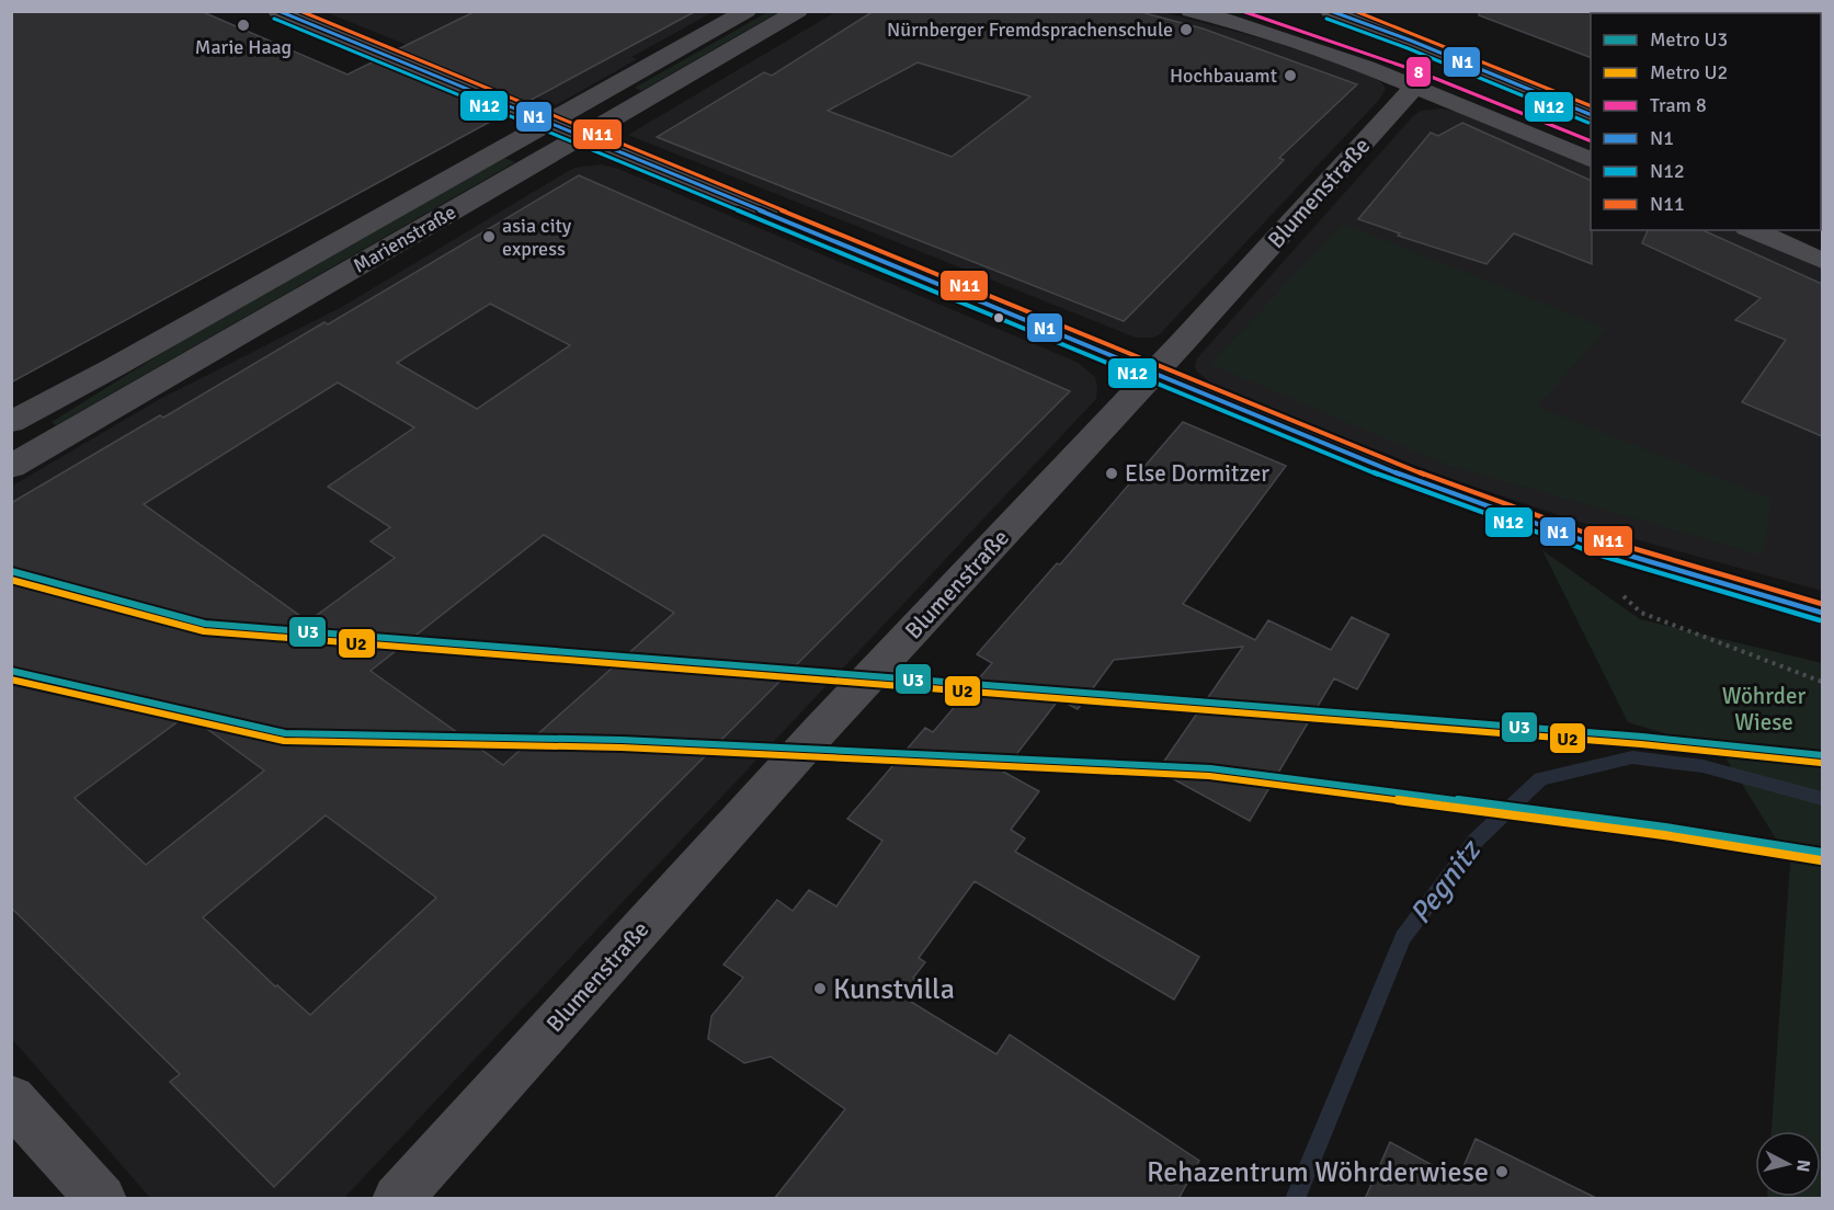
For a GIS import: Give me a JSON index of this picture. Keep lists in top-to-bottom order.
{
  "streets": {
    "main road": ["Marienstraße"],
    "street": ["Blumenstraße"]
  },
  "water": ["Pegnitz"],
  "parks": ["Wöhrder Wiese"],
  "places": [
    "Marie Haag",
    "Nürnberger Fremdsprachenschule",
    "Hochbauamt",
    "asia city express",
    "Else Dormitzer",
    "Kunstvilla",
    "Rehazentrum Wöhrderwiese"
  ],
  "lines": [
    "tram line 8",
    "transit line N1",
    "transit line N11",
    "transit line N12",
    "metro line U3",
    "metro line U2"
  ],
  "legend": [
    "Metro U3",
    "Metro U2",
    "Tram 8",
    "N1",
    "N12",
    "N11"
  ],
  "north": "right"
}
